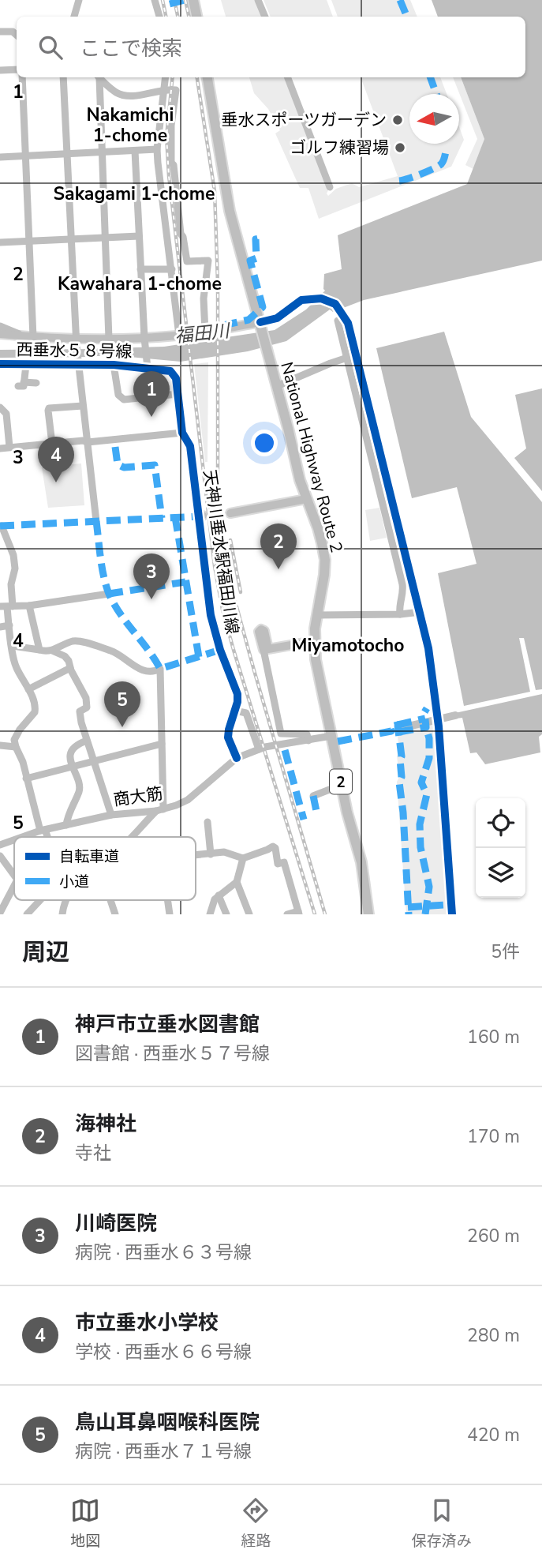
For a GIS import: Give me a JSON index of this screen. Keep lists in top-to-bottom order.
{
  "streets": {
    "highway": ["National Highway Route 2", "2"],
    "street": ["西垂水５８号線", "天神川垂水駅福田川線", "商大筋"]
  },
  "crossings": [
    ["西垂水５８号線", "天神川垂水駅福田川線"],
    ["National Highway Route 2", "商大筋"],
    ["天神川垂水駅福田川線", "商大筋"]
  ],
  "districts": [
    "Nakamichi 1-chome",
    "Sakagami 1-chome",
    "Kawahara 1-chome",
    "Miyamotocho"
  ],
  "water": ["福田川"],
  "places": ["垂水スポーツガーデン", "ゴルフ練習場"],
  "legend": ["自転車道", "小道"],
  "north": "left",
  "page": {
    "search": "ここで検索",
    "pins": [
      "1",
      "4",
      "2",
      "3",
      "5"
    ],
    "heading": ["周辺", "5件"],
    "list": [
      {
        "mark": "1",
        "name": "神戸市立垂水図書館",
        "note": "図書館 · 西垂水５７号線",
        "value": "160 m"
      },
      {
        "mark": "2",
        "name": "海神社",
        "note": "寺社",
        "value": "170 m"
      },
      {
        "mark": "3",
        "name": "川崎医院",
        "note": "病院 · 西垂水６３号線",
        "value": "260 m"
      },
      {
        "mark": "4",
        "name": "市立垂水小学校",
        "note": "学校 · 西垂水６６号線",
        "value": "280 m"
      },
      {
        "mark": "5",
        "name": "鳥山耳鼻咽喉科医院",
        "note": "病院 · 西垂水７１号線",
        "value": "420 m"
      }
    ],
    "nav": ["地図", "経路", "保存済み"]
  },
  "grid": {
    "rows": [
      "1",
      "2",
      "3",
      "4",
      "5"
    ]
  }
}
